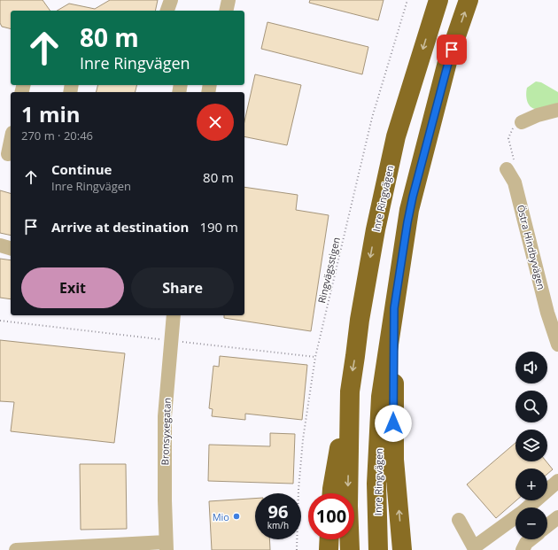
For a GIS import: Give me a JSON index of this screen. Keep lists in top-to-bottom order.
{
  "streets": {
    "highway": ["Inre Ringvägen"],
    "street": ["Östra Hindbyvägen", "Bronsyxegatan"],
    "path": ["Ringvägsstigen"]
  },
  "places": ["Mio"],
  "page": {
    "turn": ["80 m", "Inre Ringvägen"],
    "heading": ["1 min", "270 m · 20:46"],
    "list": [
      {
        "name": "Continue",
        "note": "Inre Ringvägen",
        "value": "80 m"
      },
      {
        "name": "Arrive at destination",
        "value": "190 m"
      }
    ],
    "buttons": ["Exit", "Share"],
    "map_buttons": ["+", "−"],
    "speed": "96 km/h",
    "limit": "100"
  }
}
